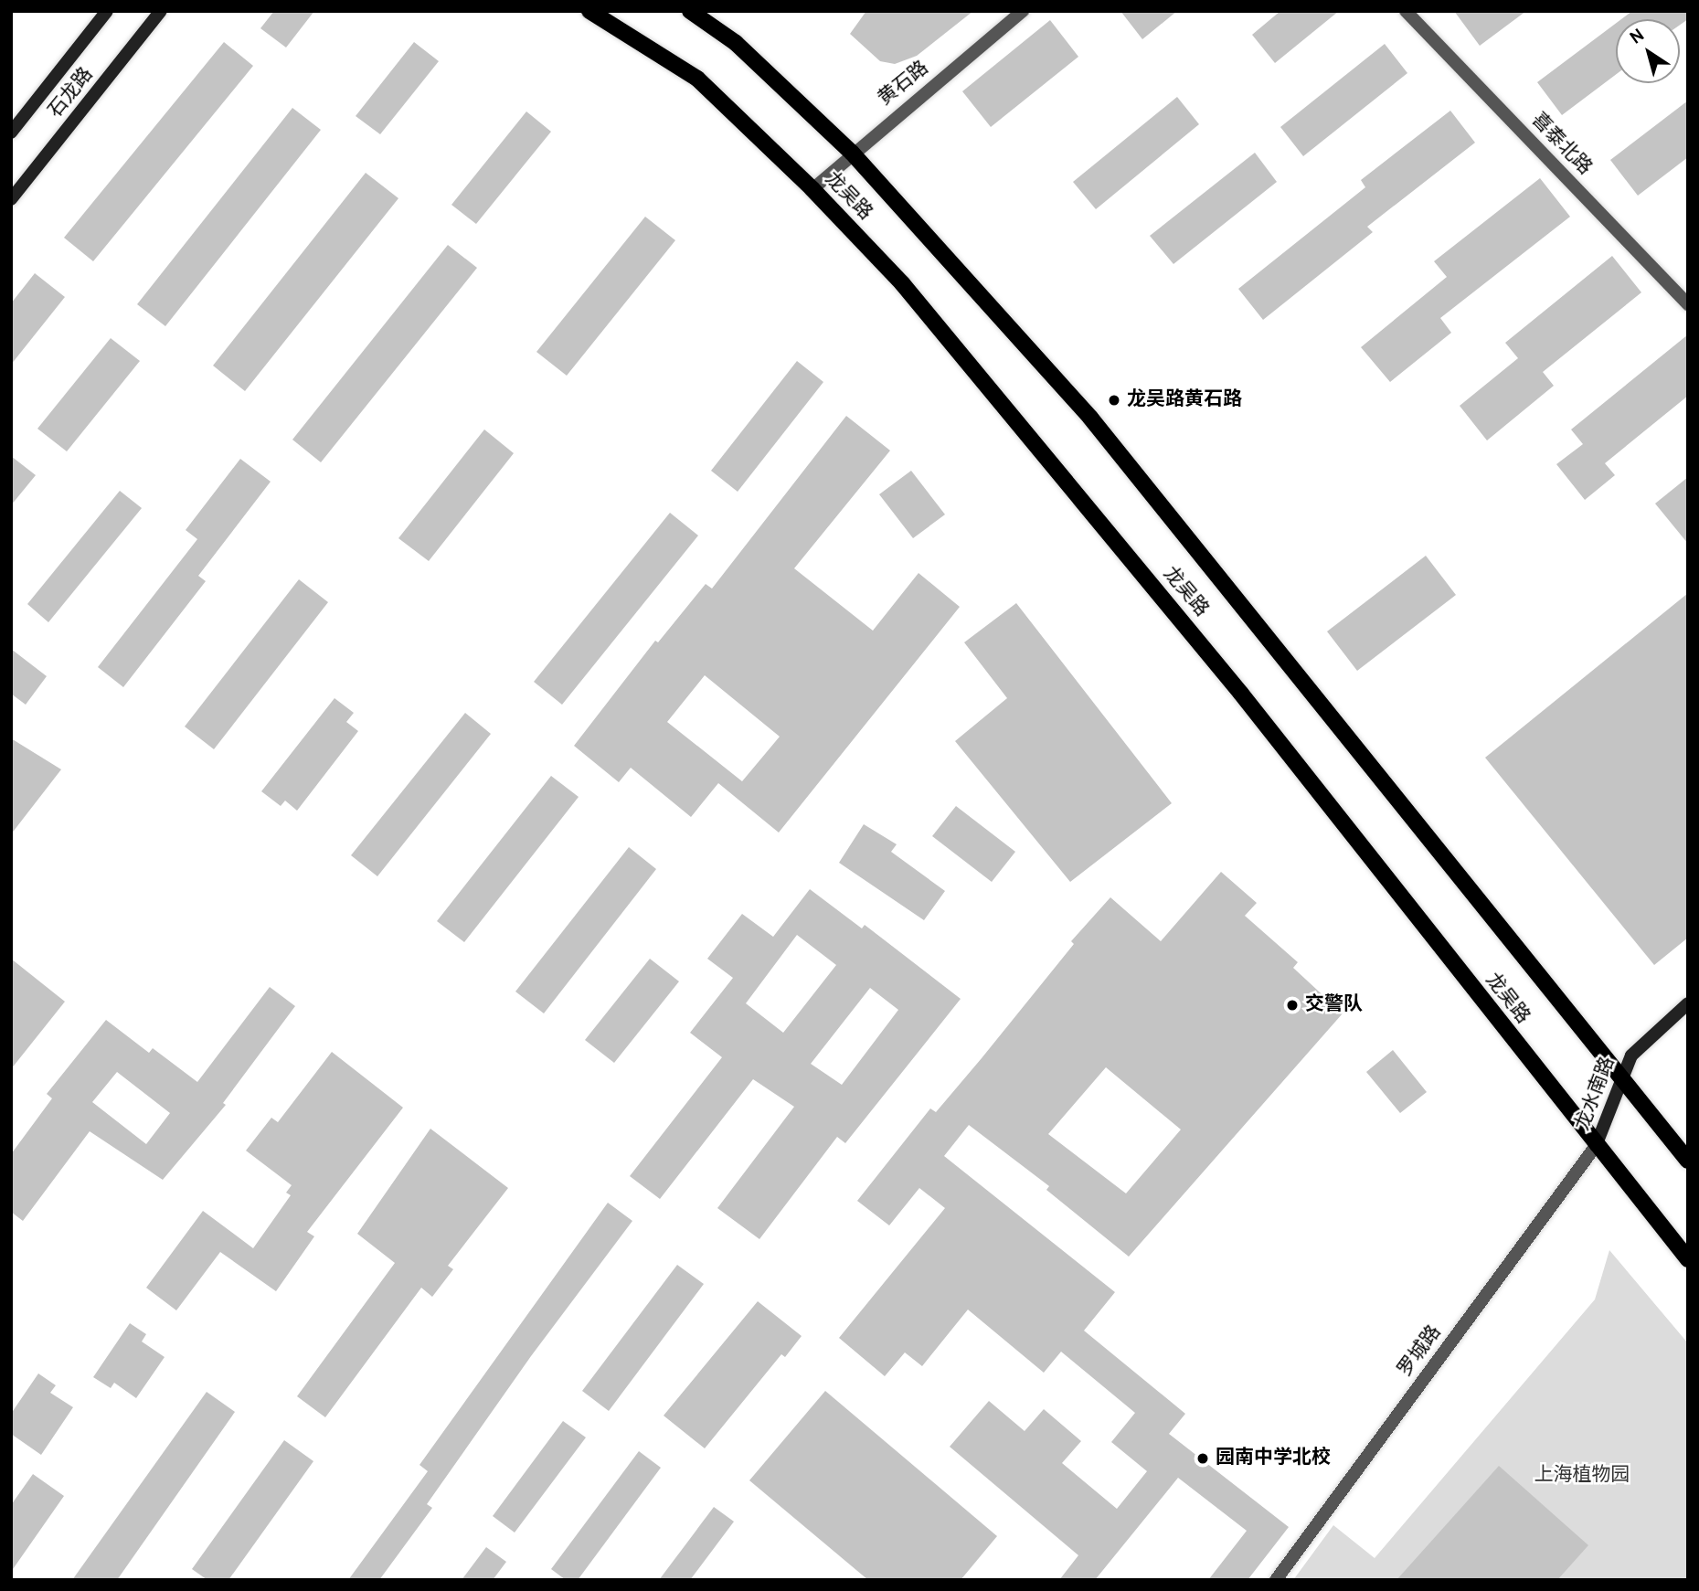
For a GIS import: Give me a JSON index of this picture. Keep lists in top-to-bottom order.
{
  "streets": {
    "main road": ["石龙路", "龙吴路", "龙水南路"],
    "street": ["黄石路", "喜泰北路", "罗城路"]
  },
  "crossings": [
    ["黄石路", "龙吴路"],
    ["龙吴路", "龙水南路"],
    ["龙吴路", "罗城路"],
    ["龙水南路", "罗城路"]
  ],
  "parks": ["上海植物园"],
  "places": ["龙吴路黄石路", "交警队", "园南中学北校"],
  "north": "top left"
}
